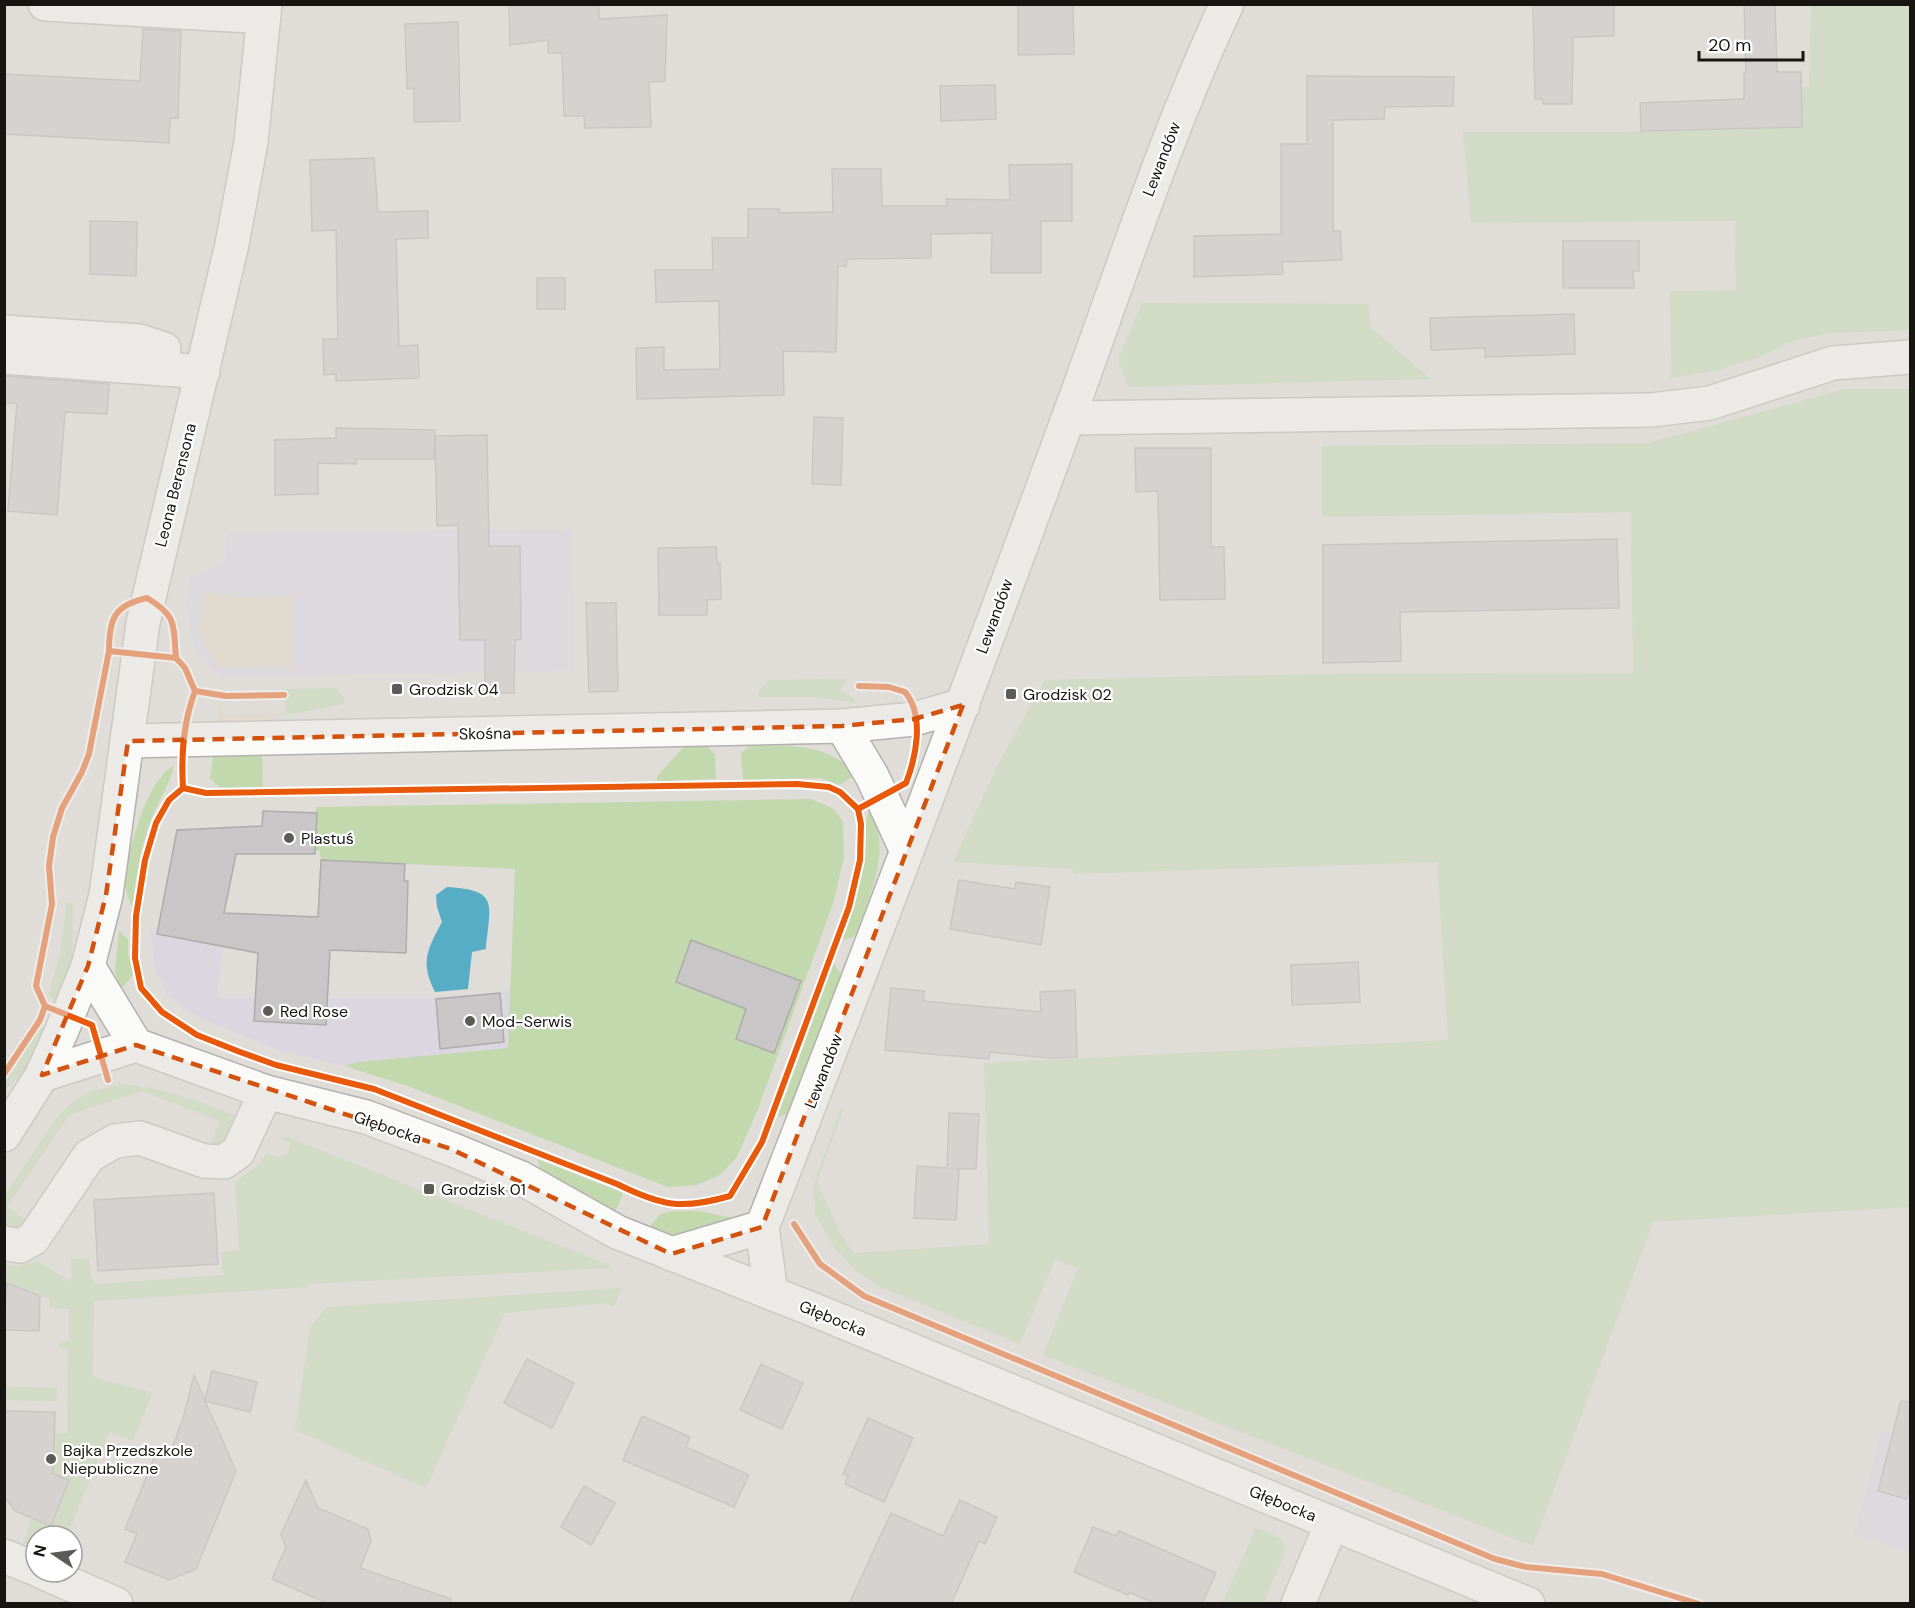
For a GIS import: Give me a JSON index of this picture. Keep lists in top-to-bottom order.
{
  "streets": {
    "street": [
      "Lewandów",
      "Leona Berensona",
      "Skośna",
      "Głębocka"
    ]
  },
  "crossings": [
    ["Lewandów", "Skośna"],
    ["Lewandów", "Głębocka"],
    ["Leona Berensona", "Skośna"]
  ],
  "places": {
    "transit": ["Grodzisk 04", "Grodzisk 02", "Grodzisk 01"],
    "other": [
      "Plastuś",
      "Red Rose",
      "Mod-Serwis",
      "Bajka Przedszkole Niepubliczne"
    ]
  },
  "scale_bar": "20 m",
  "north": "left"
}
